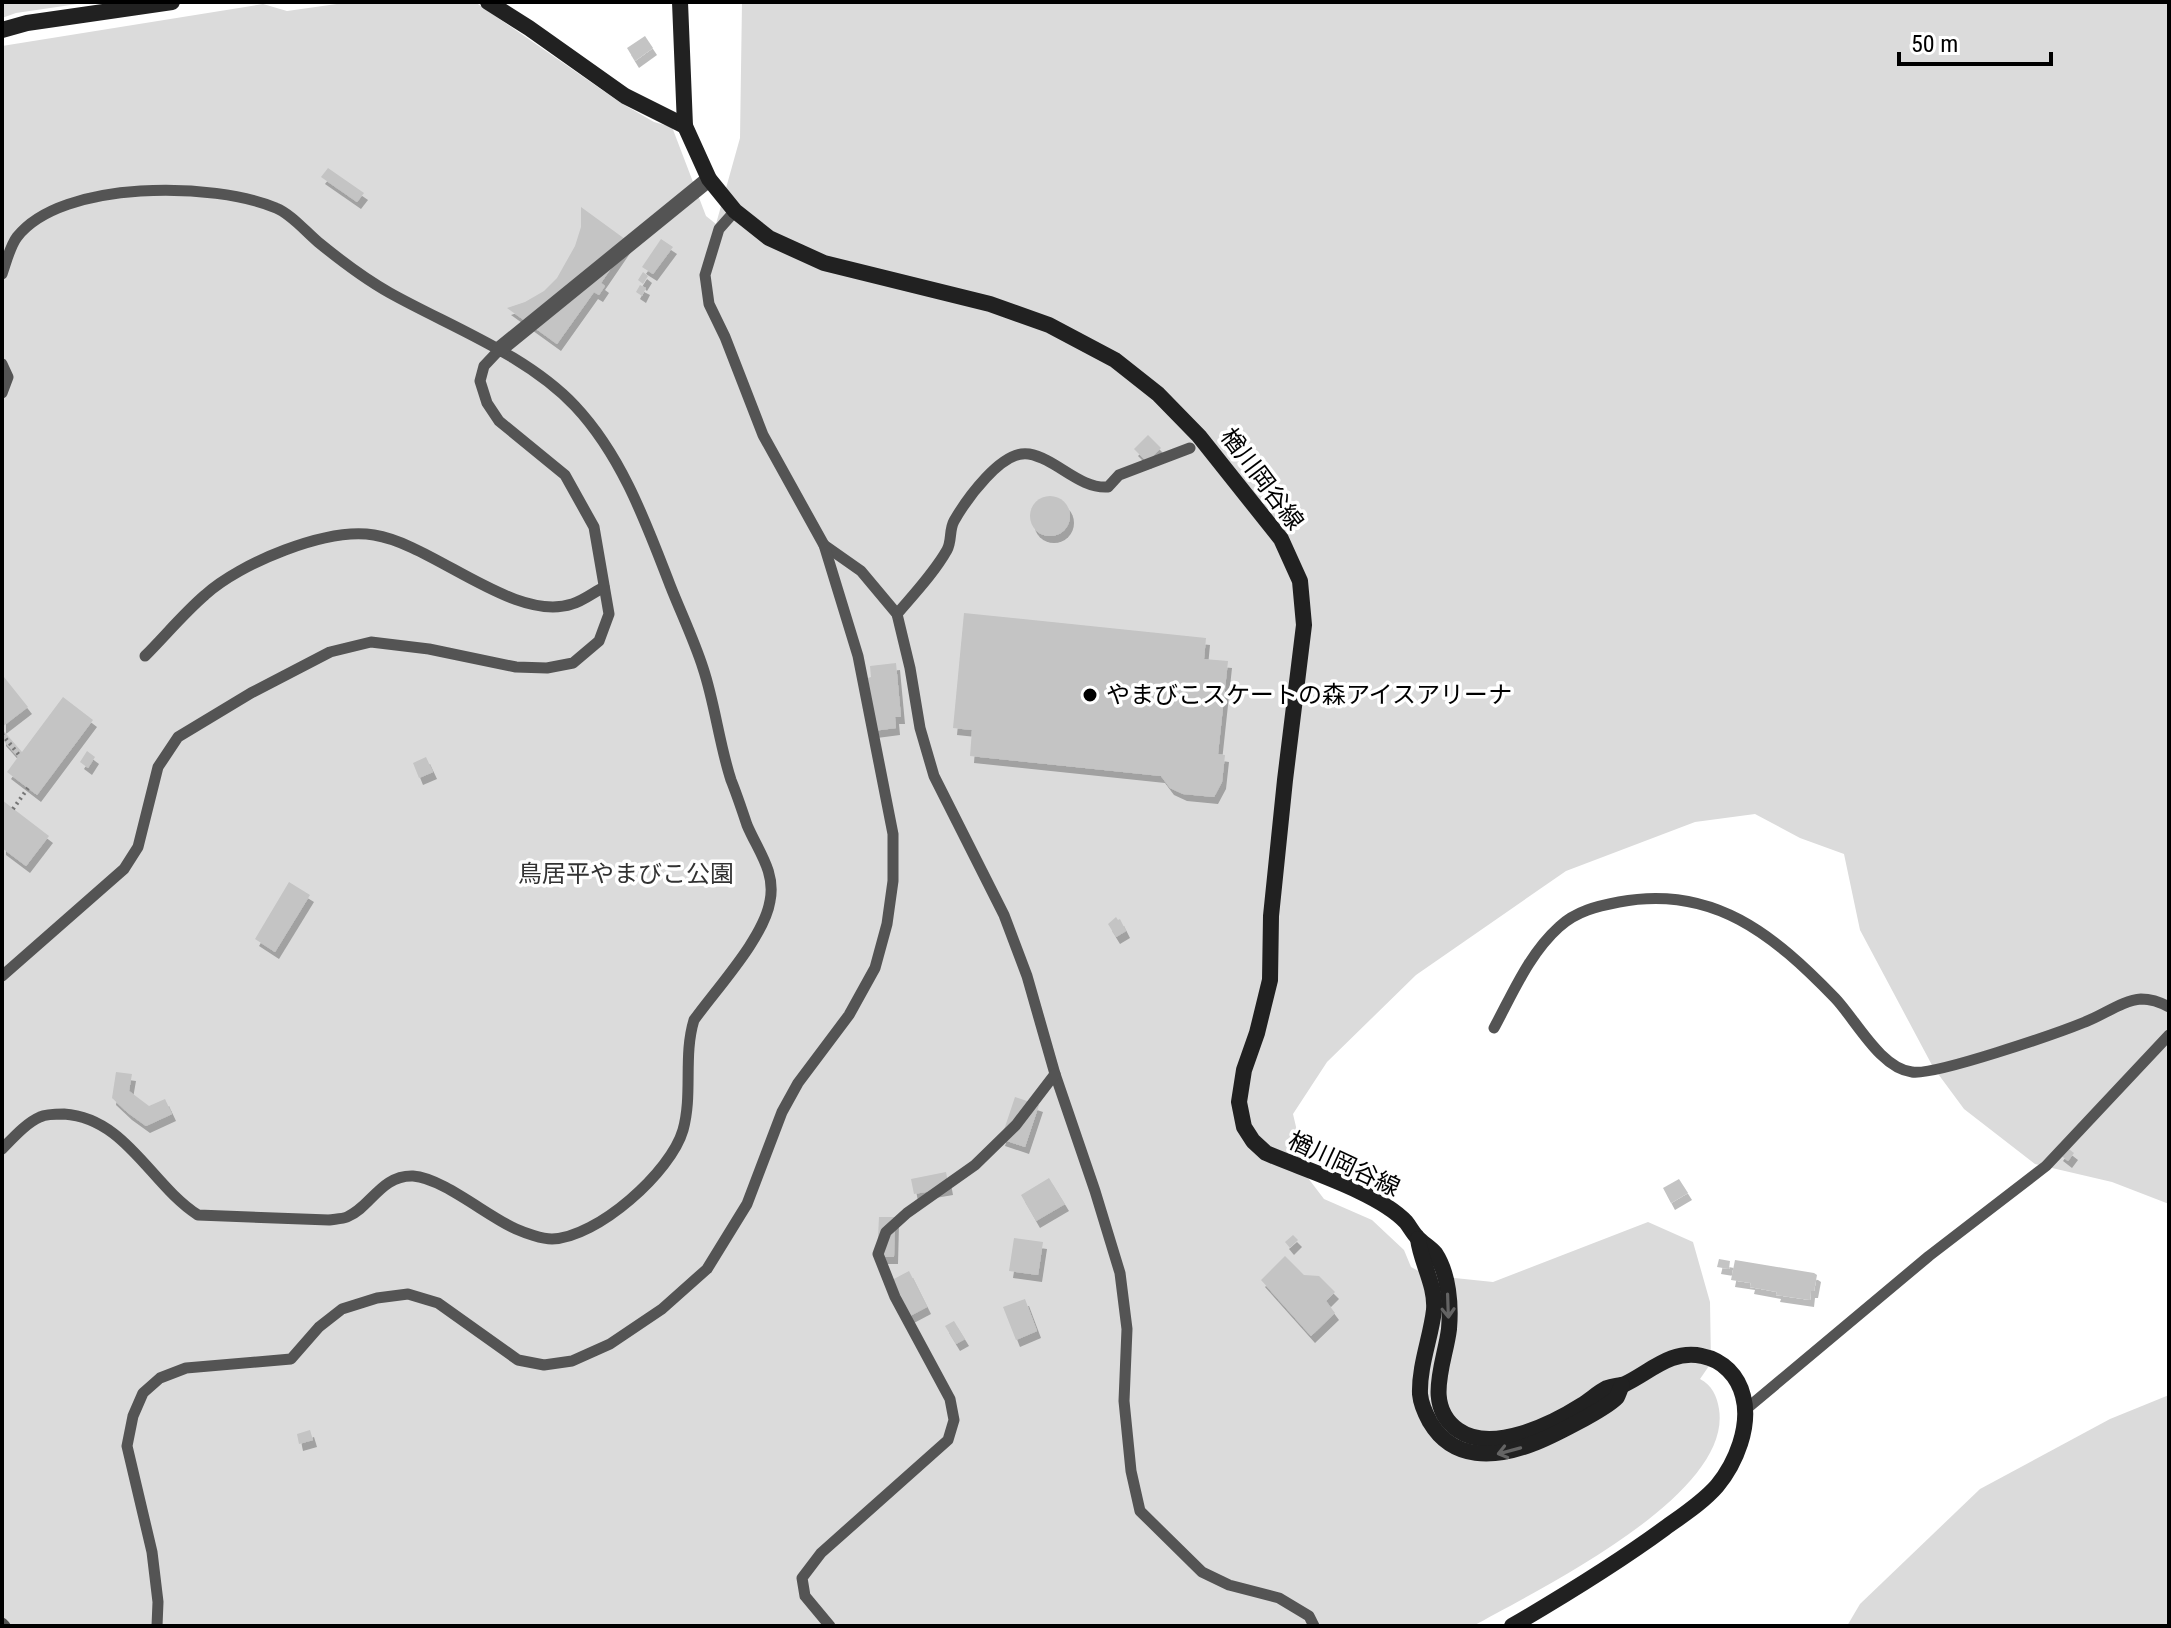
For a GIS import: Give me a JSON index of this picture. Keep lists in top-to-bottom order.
{
  "streets": {
    "main road": ["楢川岡谷線"]
  },
  "parks": ["鳥居平やまびこ公園"],
  "places": ["やまびこスケートの森アイスアリーナ"],
  "scale_bar": "50 m"
}
